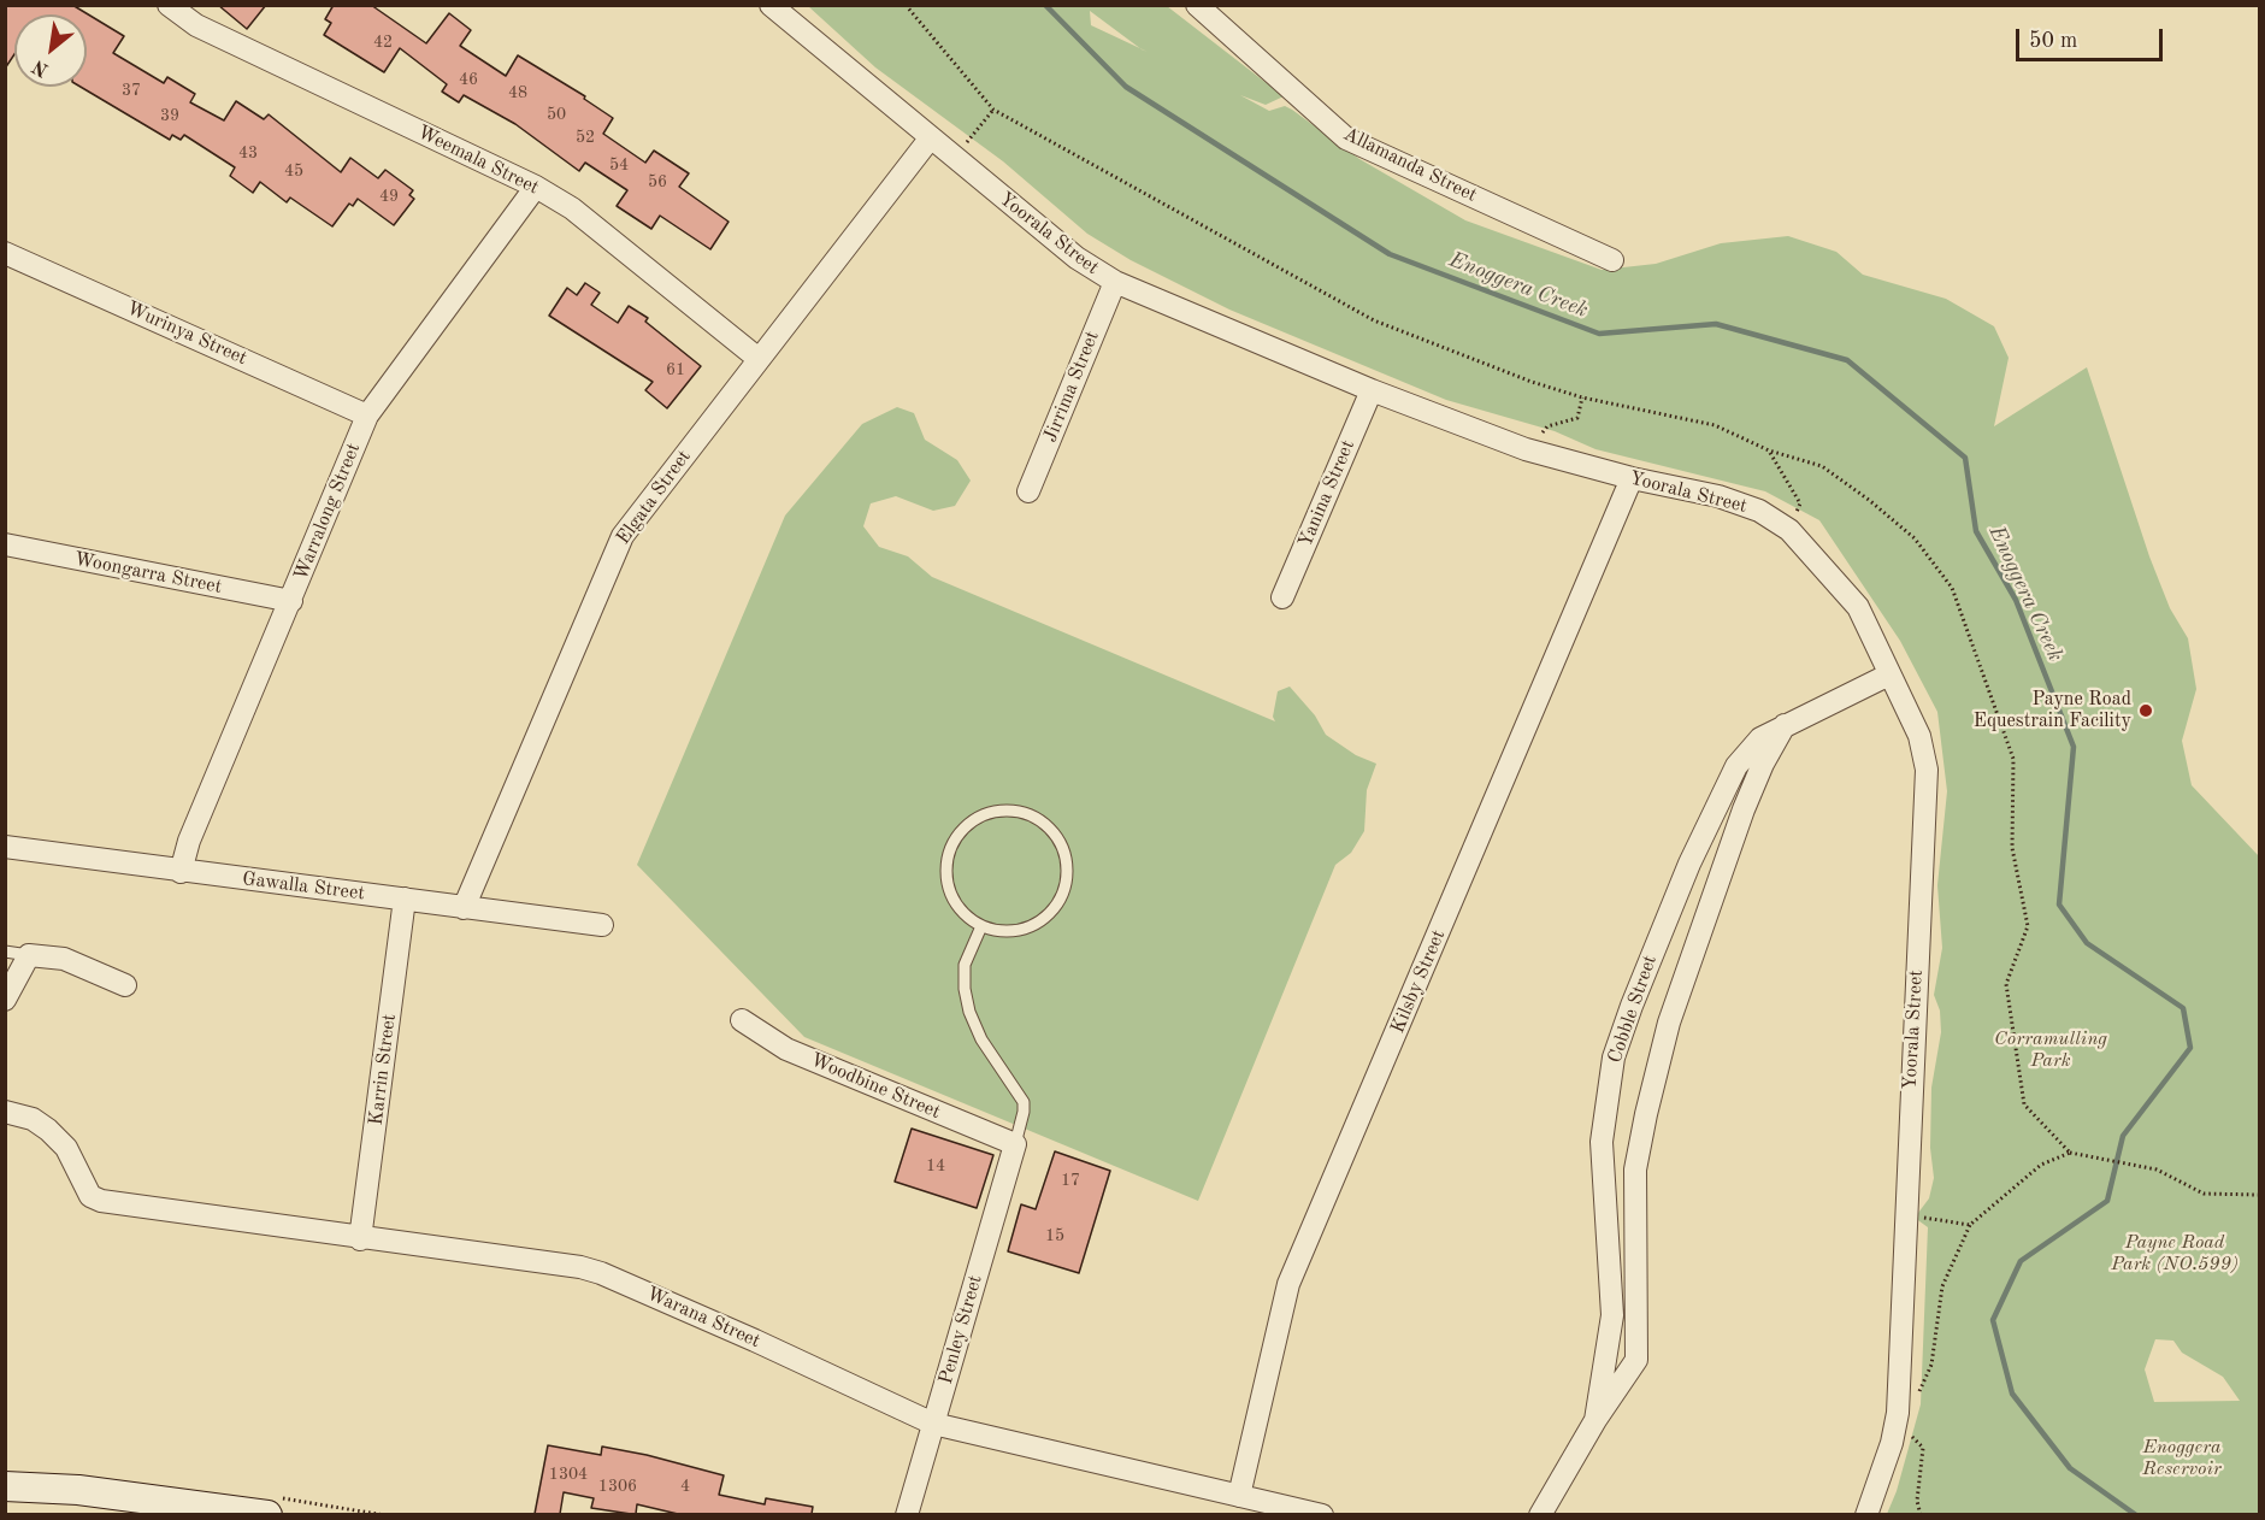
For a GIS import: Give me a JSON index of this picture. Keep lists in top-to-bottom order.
{
  "streets": {
    "street": [
      "Weemala Street",
      "Allamanda Street",
      "Yoorala Street",
      "Wurinya Street",
      "Jirrima Street",
      "Yanina Street",
      "Elgata Street",
      "Warralong Street",
      "Woongarra Street",
      "Gawalla Street",
      "Kilsby Street",
      "Cobble Street",
      "Karrin Street",
      "Woodbine Street",
      "Warana Street",
      "Penley Street"
    ]
  },
  "crossings": [
    ["Weemala Street", "Elgata Street"],
    ["Weemala Street", "Warralong Street"],
    ["Yoorala Street", "Jirrima Street"],
    ["Yoorala Street", "Yanina Street"],
    ["Yoorala Street", "Elgata Street"],
    ["Yoorala Street", "Kilsby Street"],
    ["Yoorala Street", "Cobble Street"],
    ["Wurinya Street", "Warralong Street"],
    ["Elgata Street", "Gawalla Street"],
    ["Warralong Street", "Woongarra Street"],
    ["Warralong Street", "Gawalla Street"],
    ["Gawalla Street", "Karrin Street"],
    ["Kilsby Street", "Warana Street"],
    ["Karrin Street", "Warana Street"],
    ["Woodbine Street", "Penley Street"],
    ["Warana Street", "Penley Street"]
  ],
  "water": ["Enoggera Creek"],
  "parks": ["Corramulling Park", "Payne Road Park (NO.599)", "Enoggera Reservoir"],
  "places": ["Payne Road Equestrain Facility"],
  "house_numbers": [
    "42",
    "46",
    "37",
    "48",
    "50",
    "39",
    "52",
    "43",
    "54",
    "45",
    "56",
    "49",
    "61",
    "14",
    "17",
    "15",
    "1304",
    "1306",
    "4"
  ],
  "scale_bar": "50 m",
  "north": "bottom left"
}
